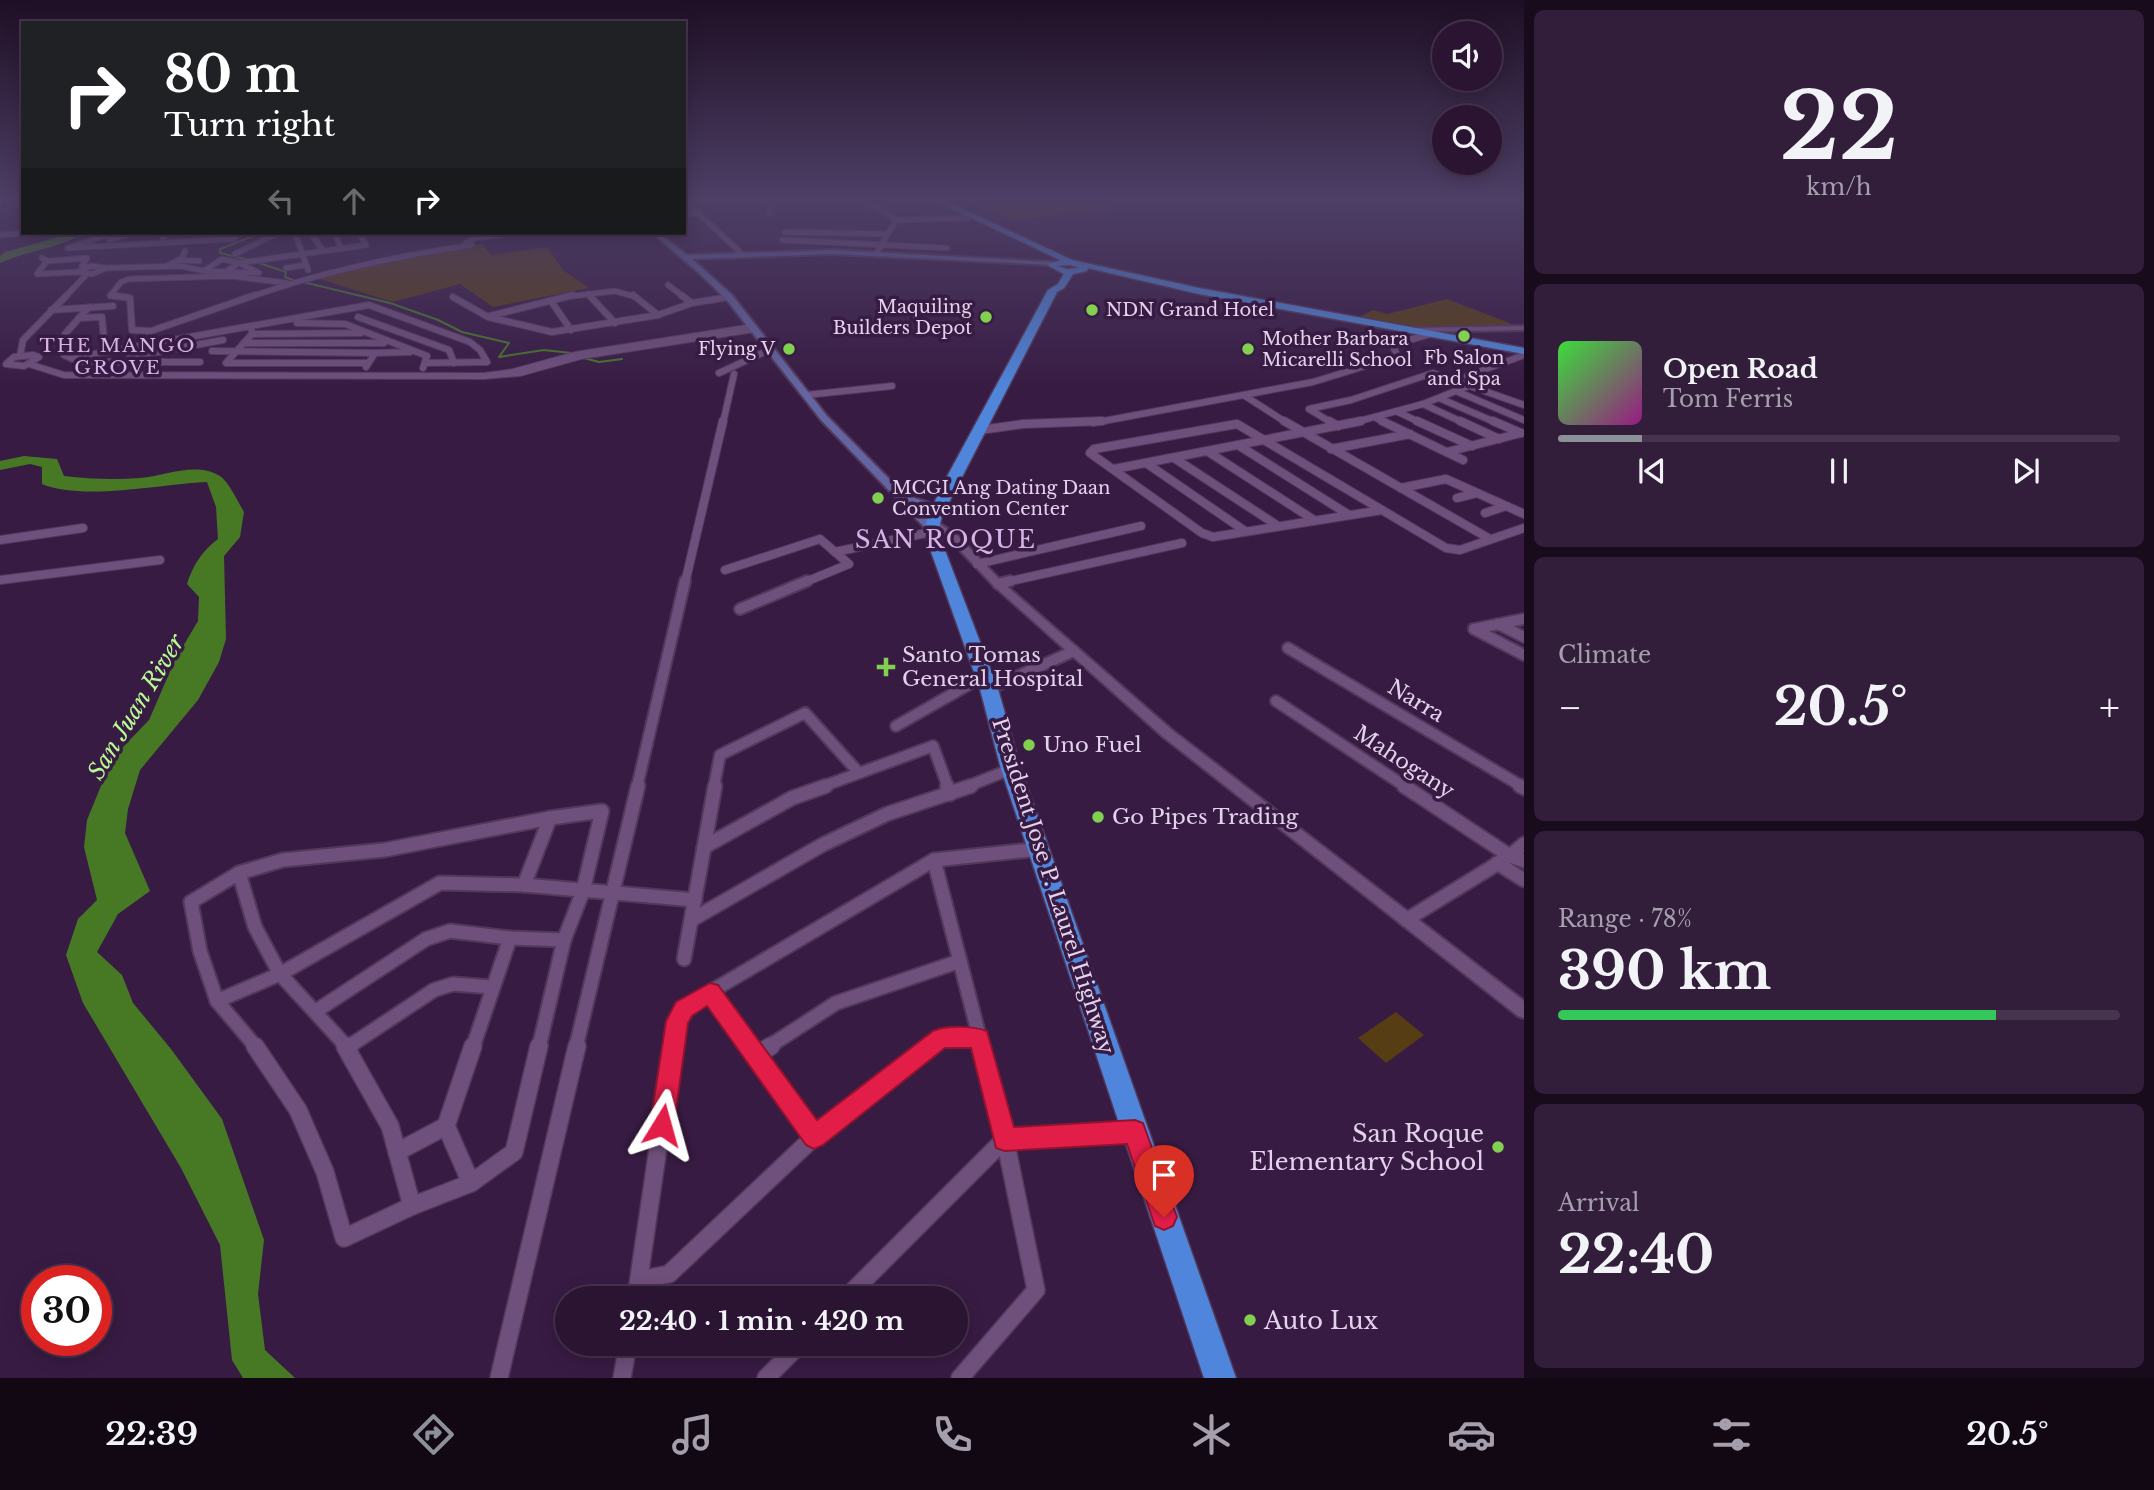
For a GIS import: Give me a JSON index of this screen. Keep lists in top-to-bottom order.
{
  "streets": {
    "highway": ["President Jose P. Laurel Highway"],
    "street": ["Narra", "Mahogany"]
  },
  "districts": ["THE MANGO GROVE", "SAN ROQUE"],
  "water": ["San Juan River"],
  "places": {
    "other": [
      "NDN Grand Hotel",
      "Maquiling Builders Depot",
      "Fb Salon and Spa",
      "Flying V",
      "Mother Barbara Micarelli School",
      "MCGI Ang Dating Daan Convention Center",
      "Uno Fuel",
      "Go Pipes Trading",
      "San Roque Elementary School",
      "Auto Lux"
    ],
    "health": ["Santo Tomas General Hospital"]
  },
  "page": {
    "tile": [
      ["22", "km/h"],
      "Climate",
      ["Range · 78%", "390 km"],
      ["Arrival", "22:40"]
    ],
    "turn": ["80 m", "Turn right"],
    "song": ["Open Road", "Tom Ferris"],
    "heat": ["−", "20.5°", "+"],
    "limit": "30",
    "trip": "22:40 · 1 min · 420 m",
    "tabs": ["22:39", "20.5°"]
  }
}
